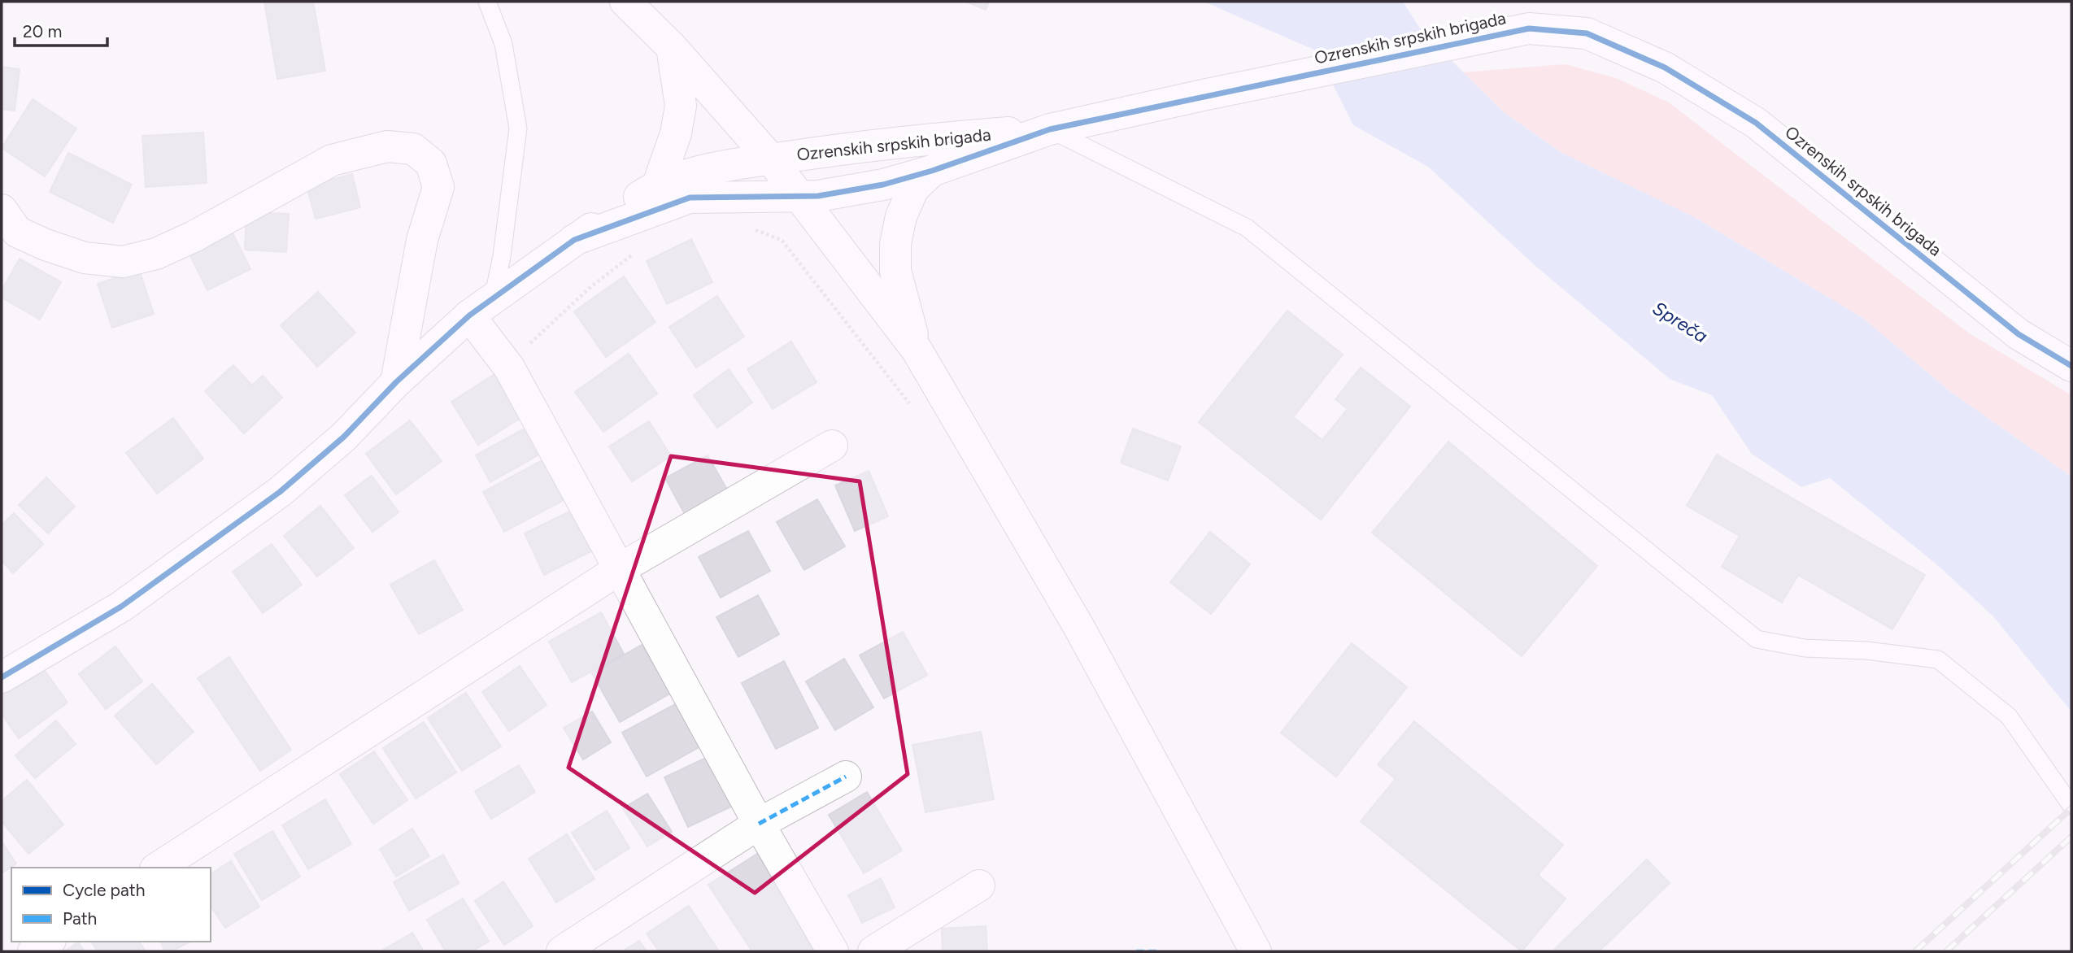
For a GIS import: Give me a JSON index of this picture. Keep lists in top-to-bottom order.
{
  "streets": {
    "main road": ["Ozrenskih srpskih brigada"]
  },
  "water": ["Spreča"],
  "legend": ["Cycle path", "Path"],
  "scale_bar": "20 m"
}
